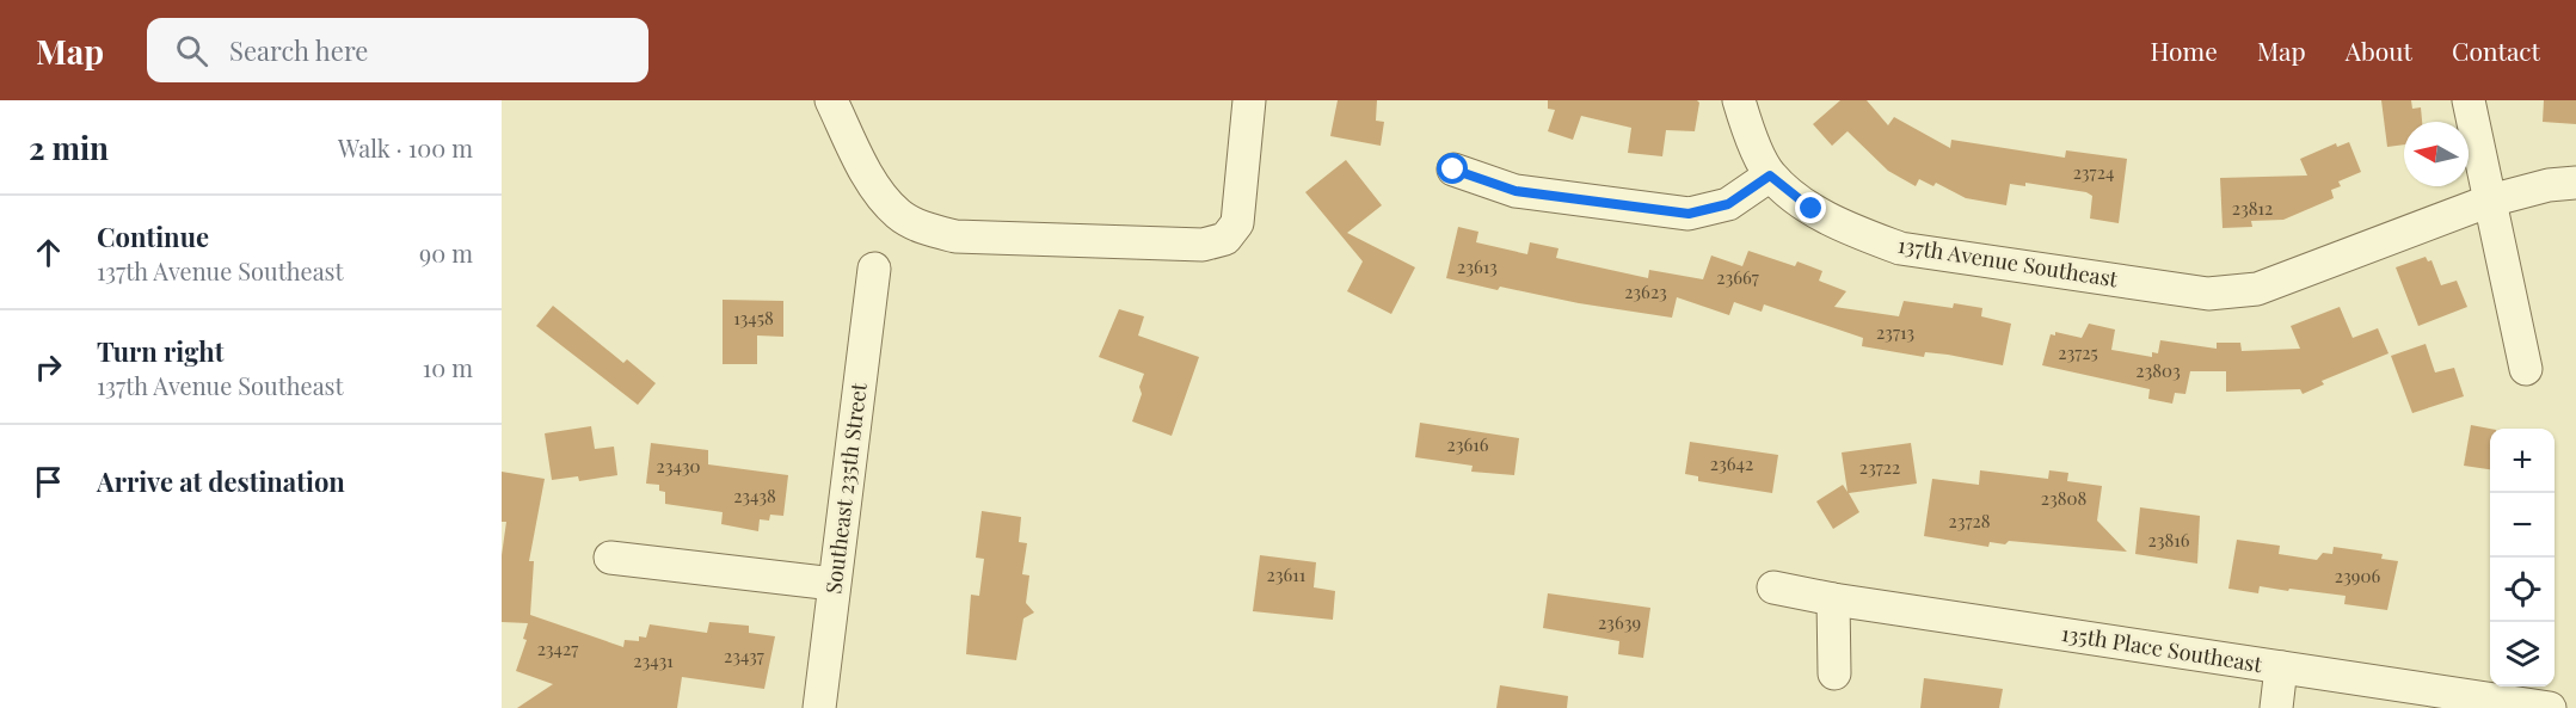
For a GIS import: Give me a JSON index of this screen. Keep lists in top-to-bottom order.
{
  "streets": {
    "street": ["137th Avenue Southeast", "Southeast 235th Street", "135th Place Southeast"]
  },
  "house_numbers": [
    "23724",
    "23812",
    "23613",
    "23667",
    "23623",
    "13458",
    "23713",
    "23725",
    "23803",
    "23616",
    "23642",
    "23430",
    "23722",
    "23438",
    "23808",
    "23728",
    "23816",
    "23611",
    "23906",
    "23639",
    "23427",
    "23437",
    "23431"
  ],
  "north": "left",
  "page": {
    "header": "Map",
    "search": "Search here",
    "nav": [
      "Home",
      "Map",
      "About",
      "Contact"
    ],
    "heading": ["2 min", "Walk · 100 m"],
    "list": [
      ["Continue", "137th Avenue Southeast", "90 m"],
      ["Turn right", "137th Avenue Southeast", "10 m"],
      "Arrive at destination"
    ],
    "map_buttons": ["+", "−"]
  }
}
